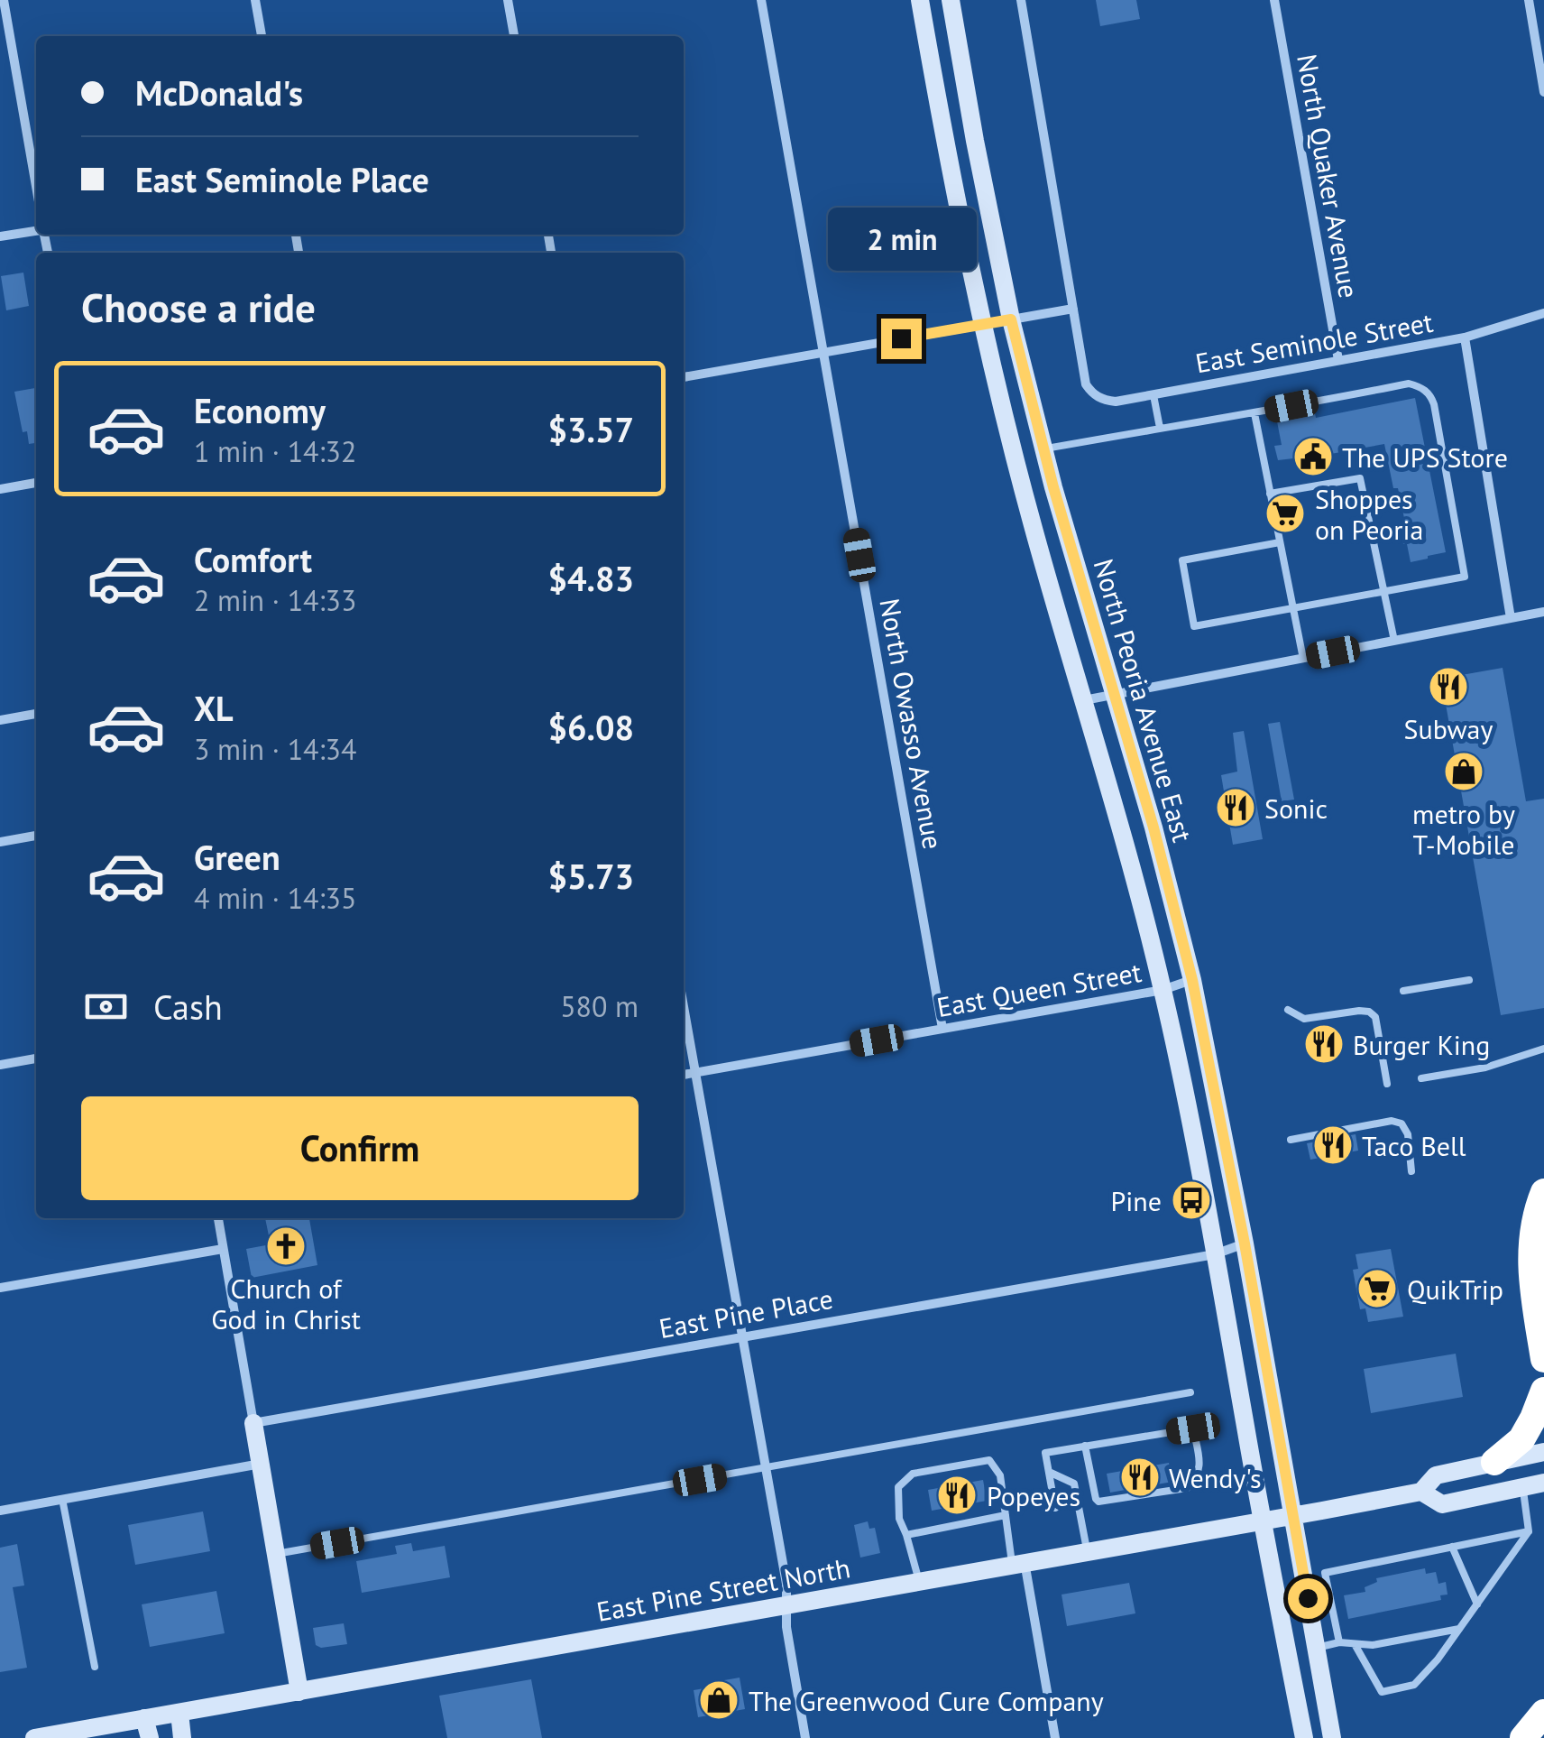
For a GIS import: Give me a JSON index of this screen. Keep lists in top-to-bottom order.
{
  "streets": {
    "main road": ["North Peoria Avenue East", "East Pine Street North"],
    "street": [
      "North Quaker Avenue",
      "East Seminole Street",
      "North Owasso Avenue",
      "East Queen Street",
      "East Pine Place"
    ]
  },
  "crossings": [
    ["North Quaker Avenue", "East Seminole Street"],
    ["North Peoria Avenue East", "East Queen Street"],
    ["North Peoria Avenue East", "East Pine Place"],
    ["North Peoria Avenue East", "East Pine Street North"],
    ["North Owasso Avenue", "East Queen Street"]
  ],
  "places": {
    "public building": ["The UPS Store"],
    "supermarket": ["Shoppes on Peoria", "QuikTrip"],
    "restaurant": [
      "Subway",
      "Sonic",
      "Burger King",
      "Taco Bell",
      "Wendy's",
      "Popeyes"
    ],
    "shop": ["metro by T-Mobile", "The Greenwood Cure Company"],
    "bus stop": ["Pine"],
    "church": ["Church of God in Christ"]
  },
  "page": {
    "banner": ["McDonald's", "East Seminole Place"],
    "bubble": "2 min",
    "heading": "Choose a ride",
    "list": [
      {
        "name": "Economy",
        "note": "1 min · 14:32",
        "value": "$3.57"
      },
      {
        "name": "Comfort",
        "note": "2 min · 14:33",
        "value": "$4.83"
      },
      {
        "name": "XL",
        "note": "3 min · 14:34",
        "value": "$6.08"
      },
      {
        "name": "Green",
        "note": "4 min · 14:35",
        "value": "$5.73"
      }
    ],
    "pay": ["Cash", "580 m"],
    "buttons": "Confirm"
  }
}
